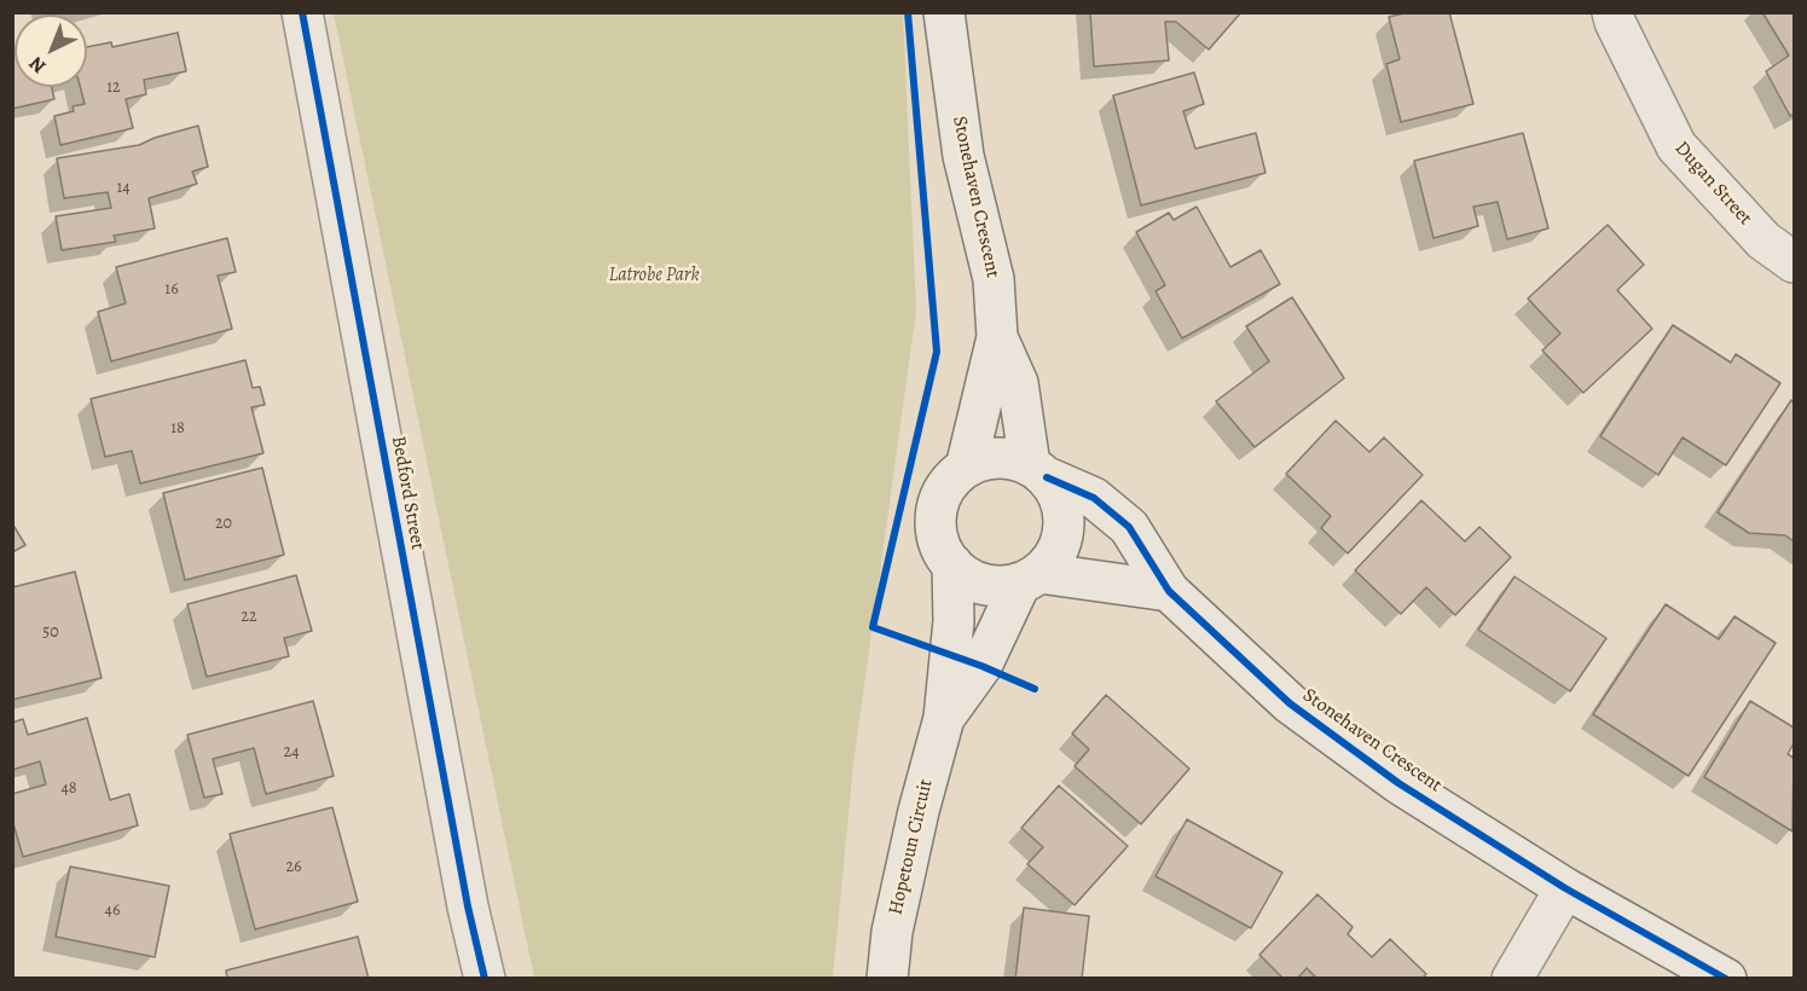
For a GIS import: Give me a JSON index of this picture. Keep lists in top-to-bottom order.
{
  "streets": {
    "street": [
      "Dugan Street",
      "Stonehaven Crescent",
      "Bedford Street",
      "Hopetoun Circuit"
    ]
  },
  "crossings": [
    ["Stonehaven Crescent", "Hopetoun Circuit"]
  ],
  "parks": ["Latrobe Park"],
  "house_numbers": [
    "12",
    "14",
    "16",
    "18",
    "20",
    "22",
    "50",
    "24",
    "48",
    "26",
    "46"
  ],
  "north": "bottom left"
}
